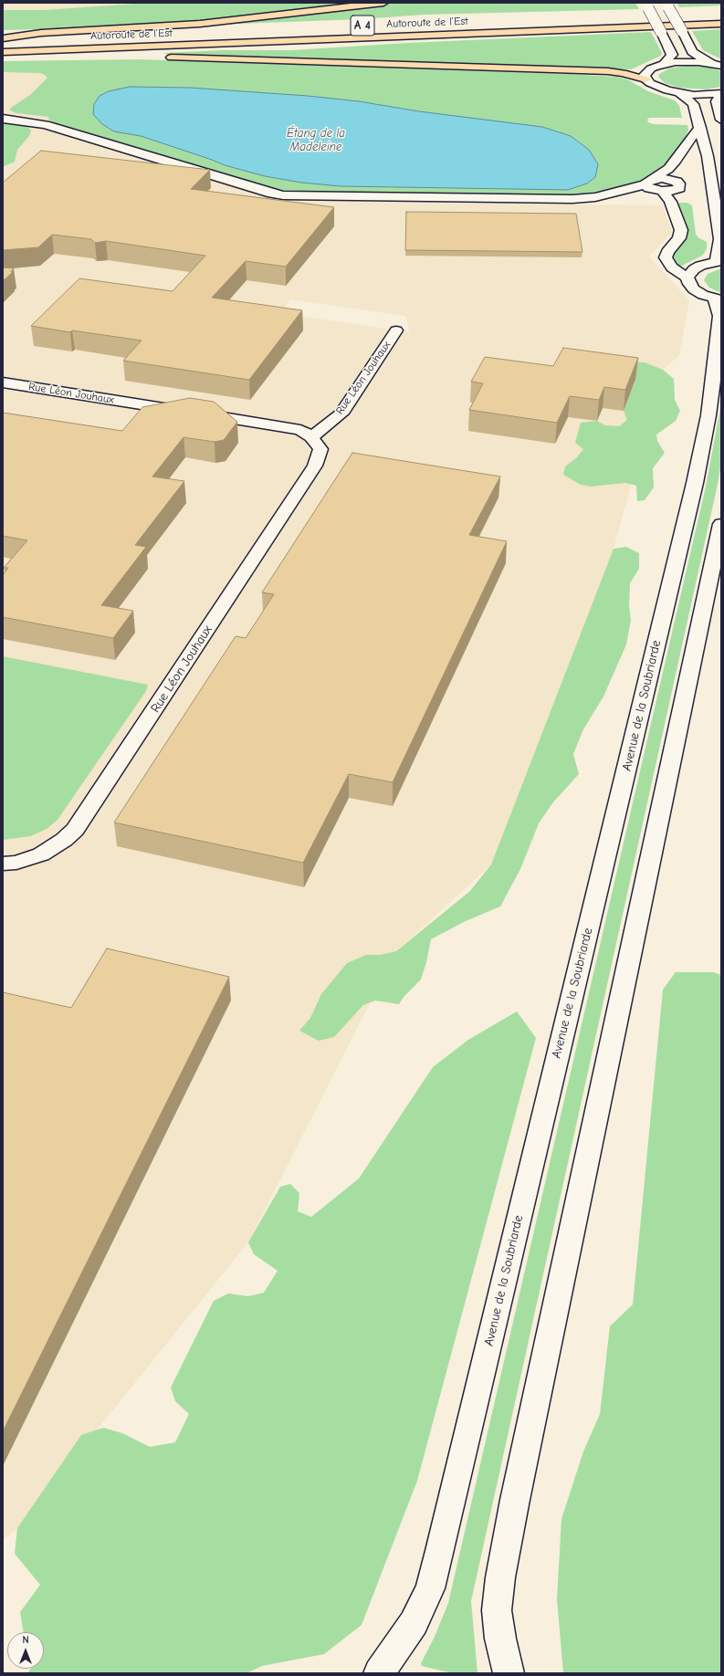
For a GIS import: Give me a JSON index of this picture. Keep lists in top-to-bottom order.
{
  "streets": {
    "highway": ["Autoroute de l’Est", "A 4"],
    "street": ["Rue Léon Jouhaux", "Avenue de la Soubriarde"]
  },
  "water": ["Étang de la Madeleine"],
  "north": "top"
}
